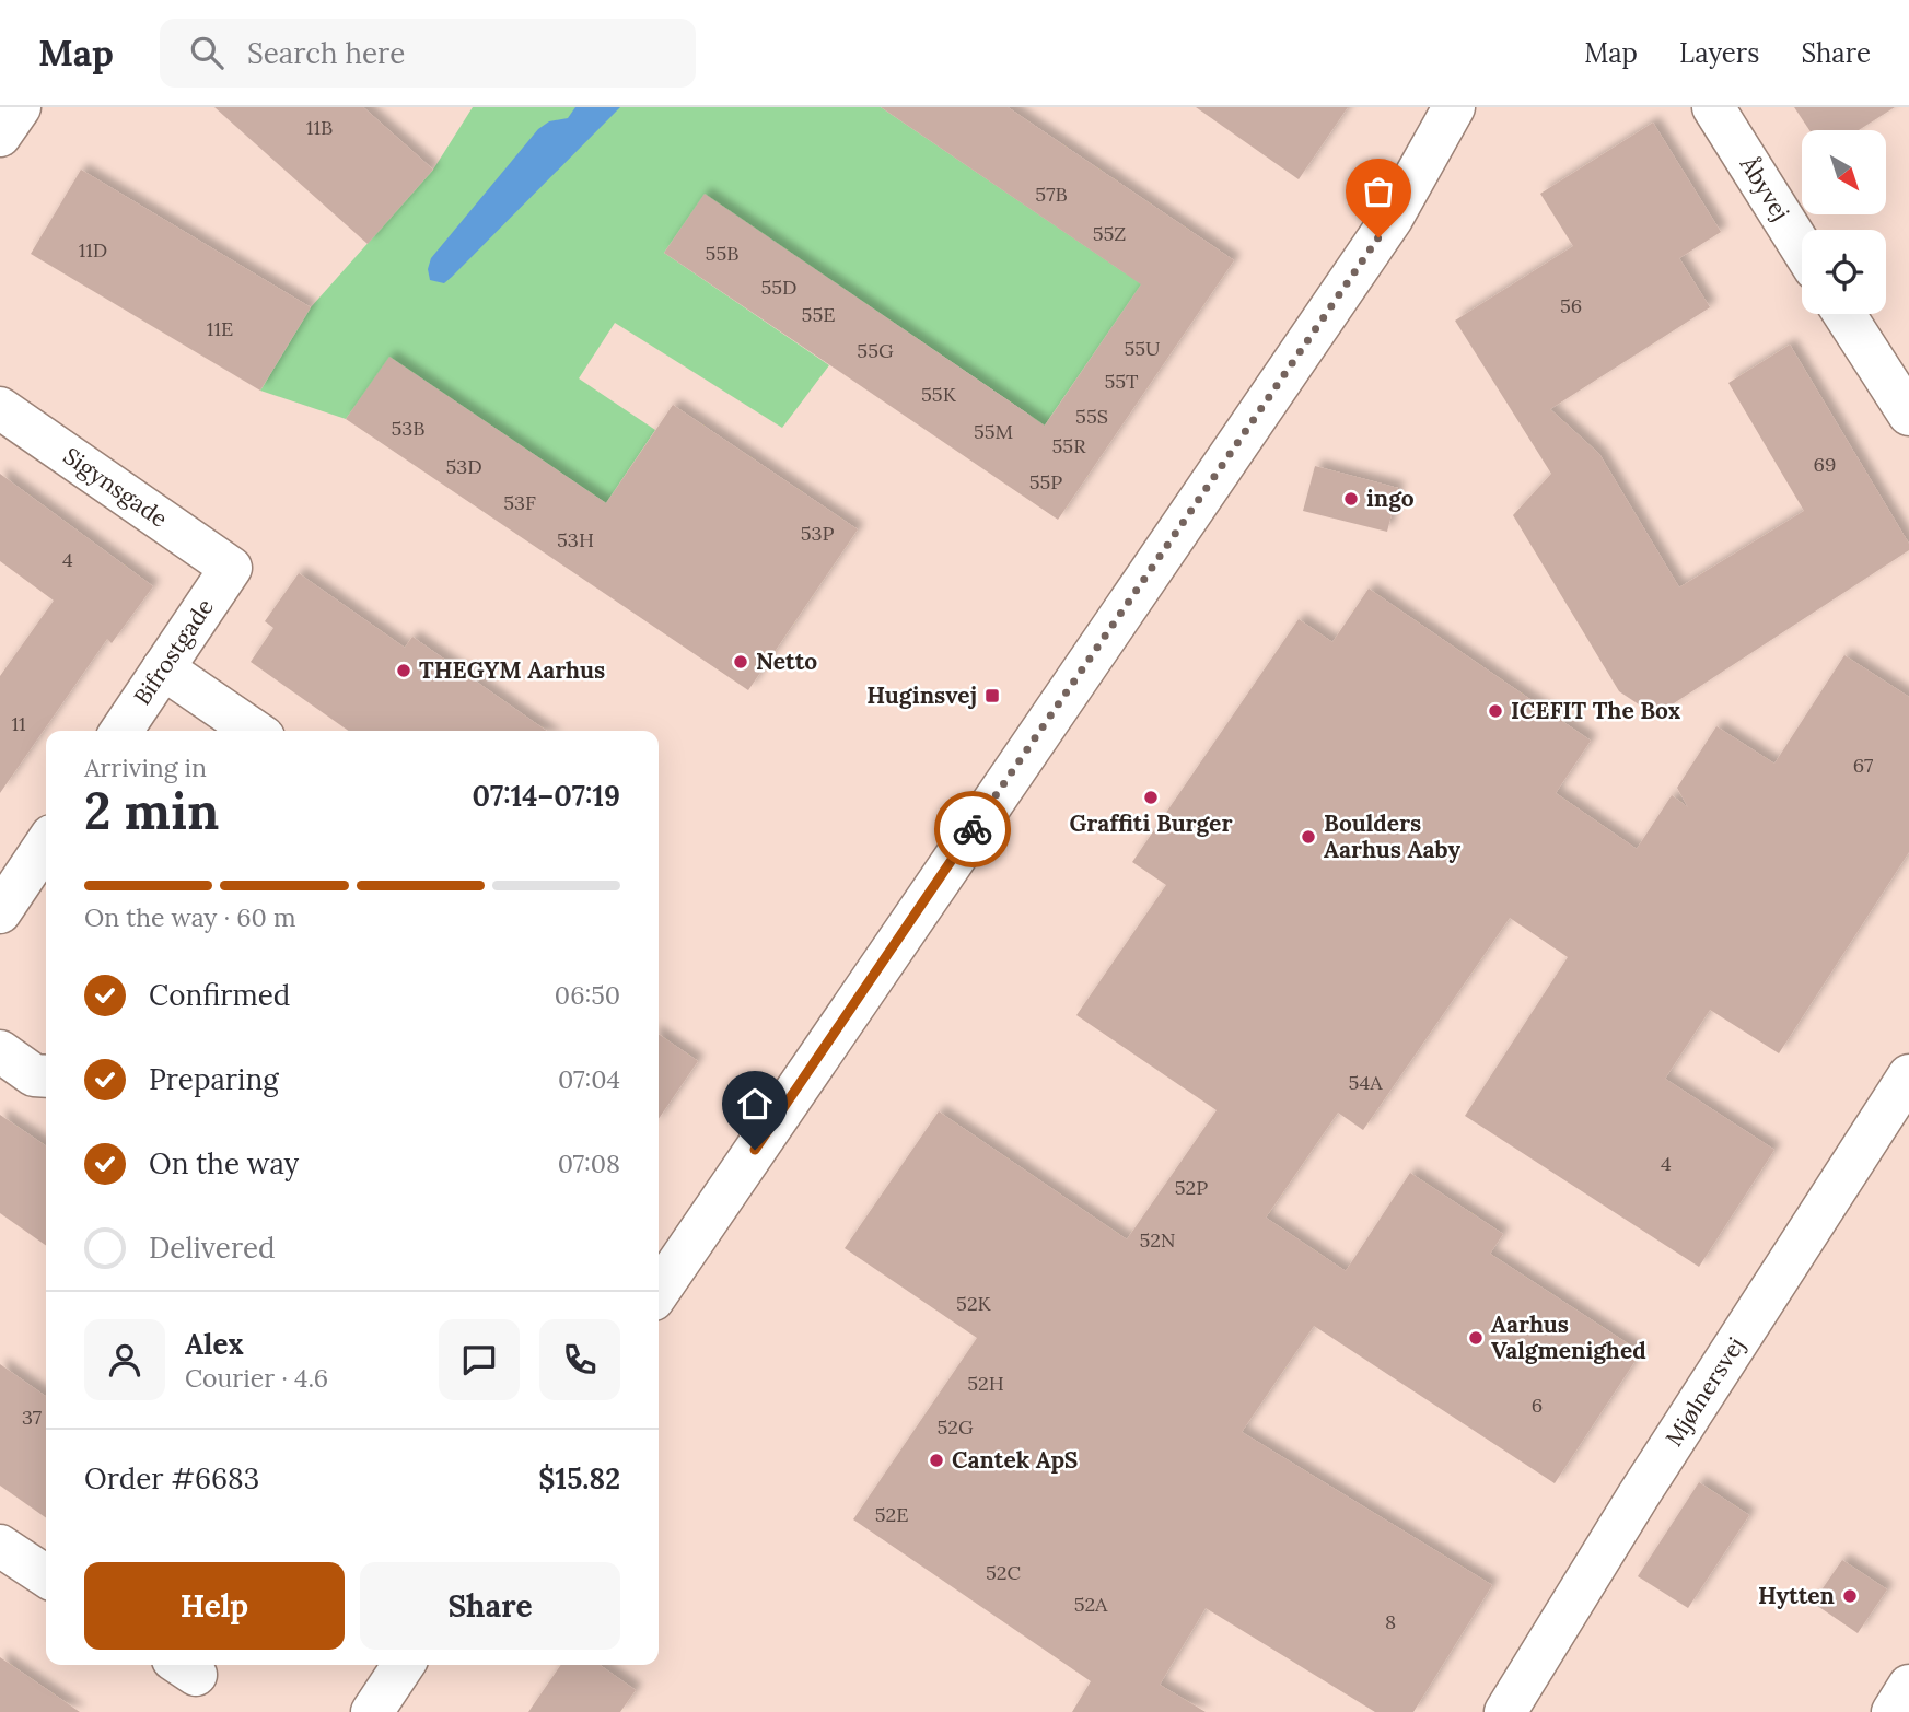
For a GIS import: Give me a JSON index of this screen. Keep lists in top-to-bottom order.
{
  "streets": {
    "street": [
      "Åbyvej",
      "Sigynsgade",
      "Bifrostgade",
      "Mjølnersvej"
    ]
  },
  "crossings": [
    ["Sigynsgade", "Bifrostgade"]
  ],
  "places": {
    "other": [
      "ingo",
      "Netto",
      "THEGYM Aarhus",
      "ICEFIT The Box",
      "Graffiti Burger",
      "Boulders Aarhus Aaby",
      "Aarhus Valgmenighed",
      "Cantek ApS",
      "Hytten"
    ],
    "transit": ["Huginsvej"]
  },
  "house_numbers": [
    "11B",
    "57B",
    "55Z",
    "11D",
    "55B",
    "55D",
    "56",
    "55E",
    "11E",
    "55U",
    "55G",
    "55T",
    "55K",
    "55S",
    "53B",
    "55M",
    "55R",
    "69",
    "53D",
    "55P",
    "53F",
    "53P",
    "53H",
    "4",
    "11",
    "67",
    "54A",
    "4",
    "52P",
    "52N",
    "52K",
    "52H",
    "6",
    "37",
    "52G",
    "52E",
    "52C",
    "52A",
    "8"
  ],
  "north": "bottom right",
  "page": {
    "header": "Map",
    "search": "Search here",
    "nav": ["Map", "Layers", "Share"],
    "heading": ["2 min", "Arriving in", "07:14–07:19"],
    "panel": [
      "Alex",
      "Courier · 4.6",
      "Order #6683",
      "$15.82"
    ],
    "bar": "On the way · 60 m",
    "list": [
      ["Confirmed", "06:50"],
      ["Preparing", "07:04"],
      ["On the way", "07:08"],
      "Delivered"
    ],
    "buttons": ["Help", "Share"]
  }
}
